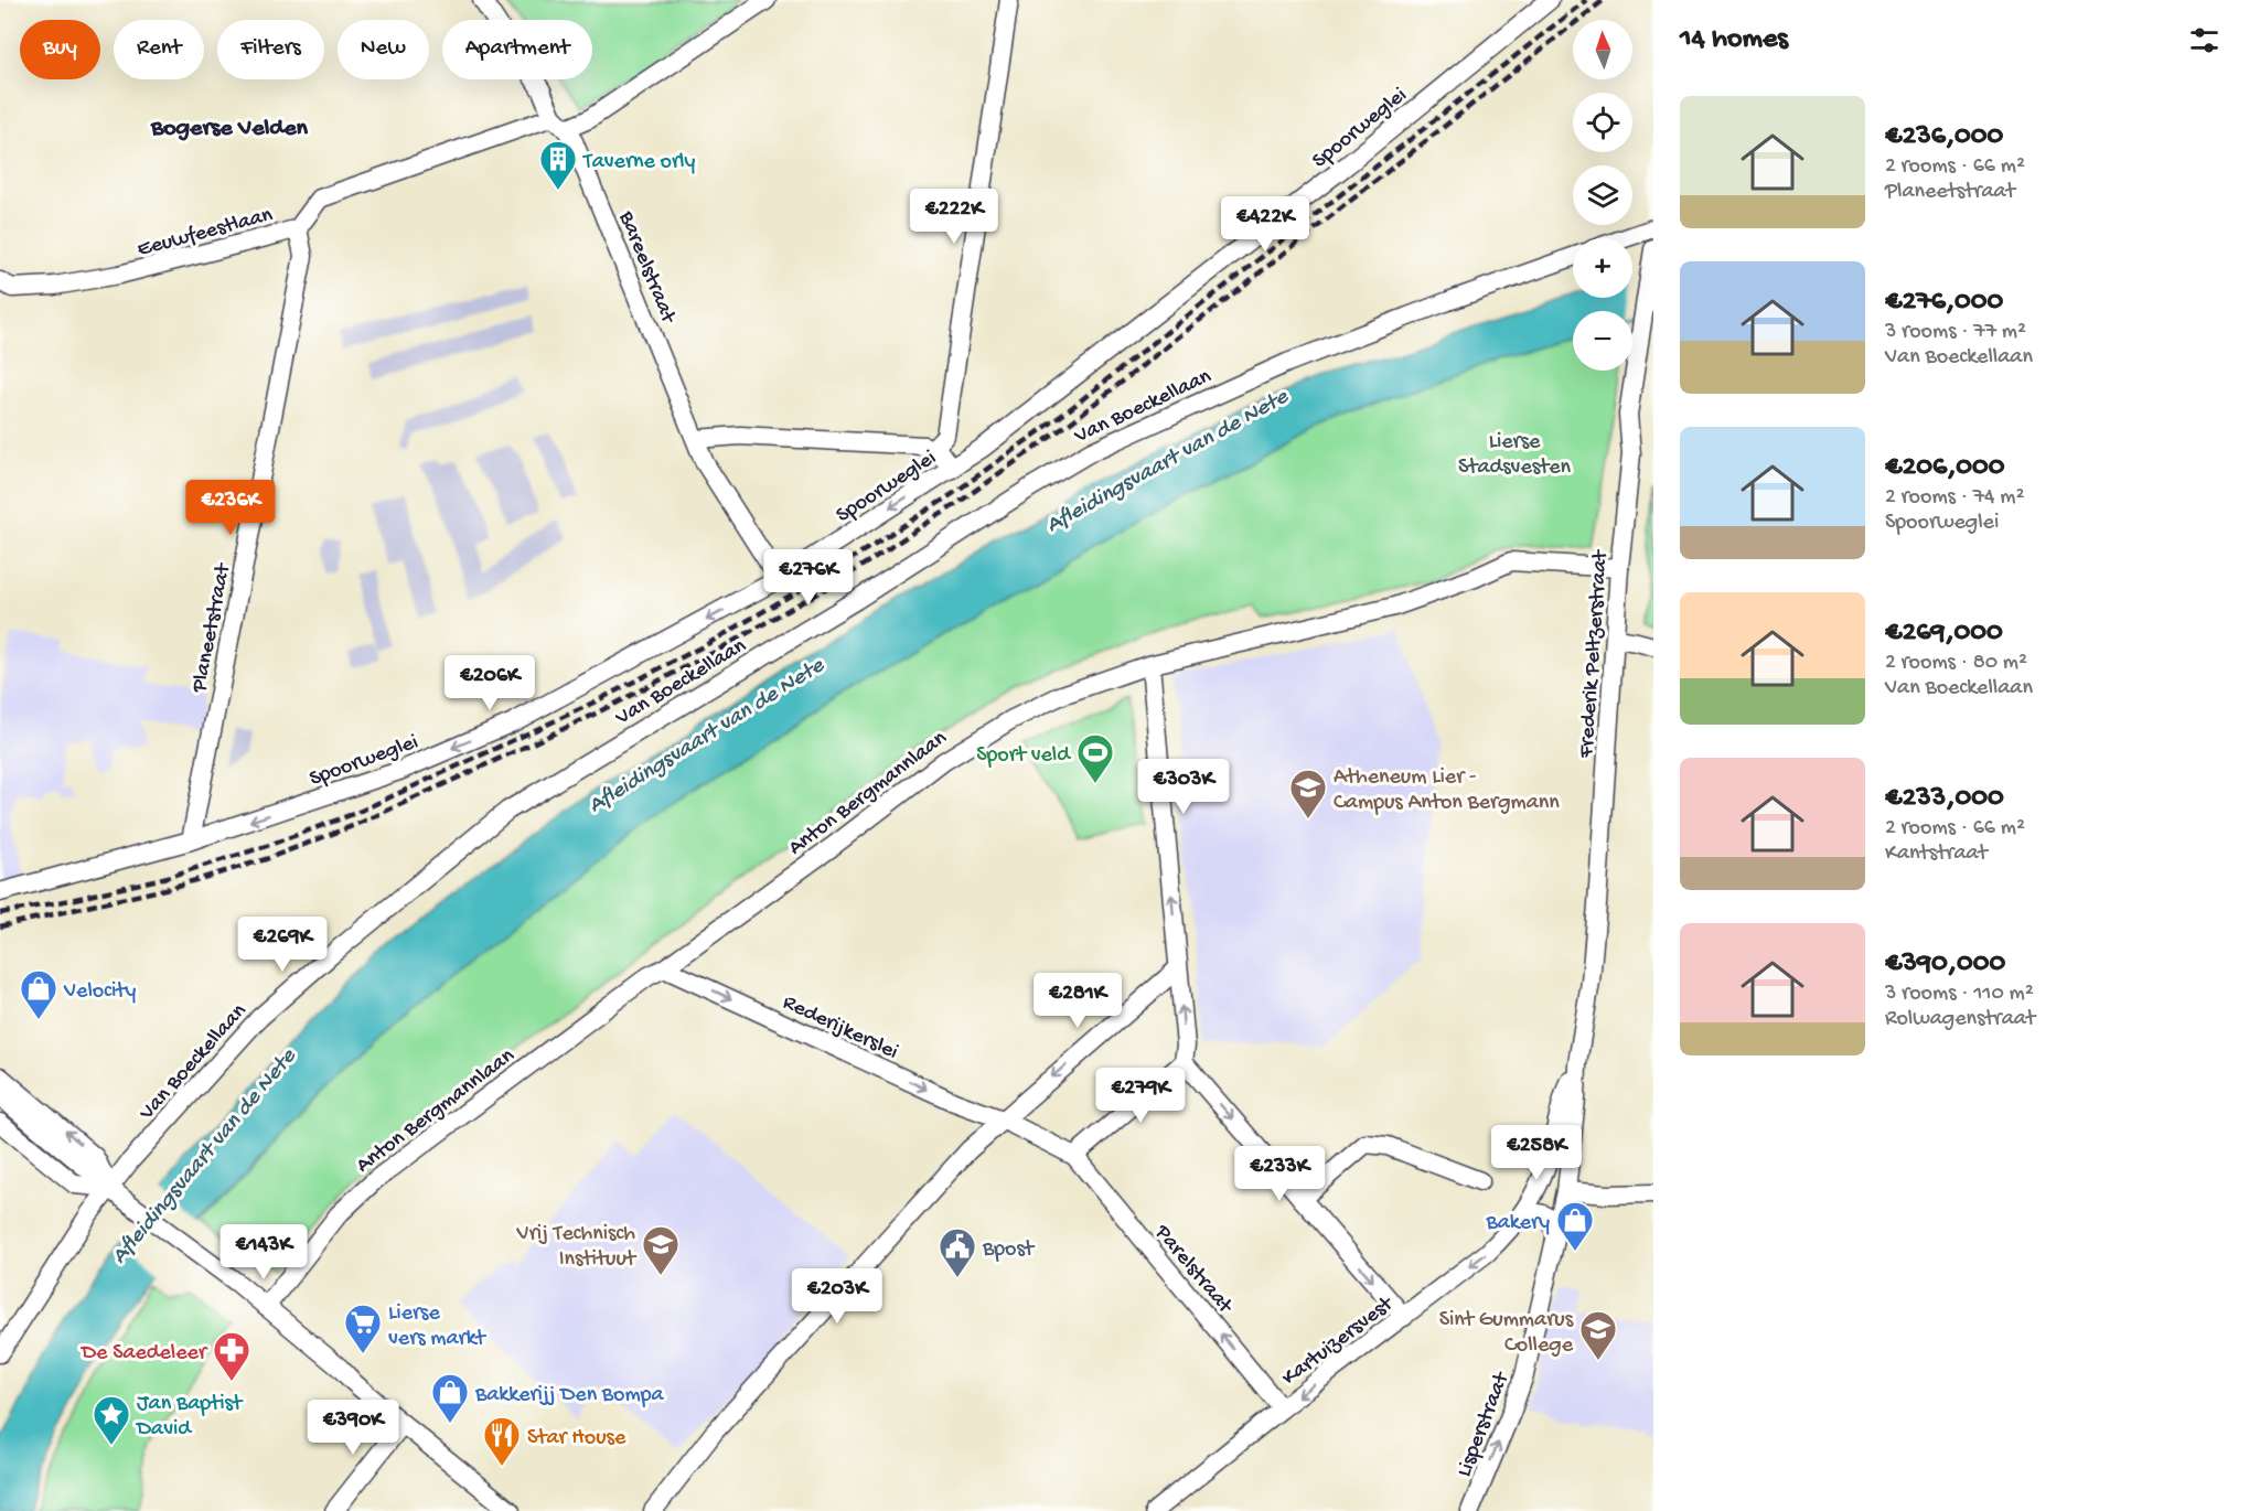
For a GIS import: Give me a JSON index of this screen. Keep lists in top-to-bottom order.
{
  "streets": {
    "street": [
      "Spoorweglei",
      "Eeuwfeestlaan",
      "Bareelstraat",
      "Van Boeckellaan",
      "Planeetstraat",
      "Frederik Peltzerstraat",
      "Anton Bergmannlaan",
      "Rederijkerslei",
      "Parelstraat",
      "Kartuizersvest",
      "Lisperstraat"
    ]
  },
  "crossings": [
    ["Spoorweglei", "Bareelstraat"],
    ["Spoorweglei", "Planeetstraat"],
    ["Eeuwfeestlaan", "Bareelstraat"],
    ["Eeuwfeestlaan", "Planeetstraat"],
    ["Frederik Peltzerstraat", "Anton Bergmannlaan"],
    ["Frederik Peltzerstraat", "Kartuizersvest"],
    ["Frederik Peltzerstraat", "Lisperstraat"],
    ["Anton Bergmannlaan", "Rederijkerslei"],
    ["Rederijkerslei", "Parelstraat"],
    ["Parelstraat", "Kartuizersvest"]
  ],
  "one_way": [
    "Spoorweglei",
    "Rederijkerslei",
    "Kartuizersvest",
    "Lisperstraat"
  ],
  "districts": ["Bogerse Velden"],
  "water": ["Afleidingsvaart van de Nete"],
  "parks": ["Lierse Stadsvesten"],
  "places": {
    "building": ["Taverne orly"],
    "sports": ["Sport veld"],
    "school or university": ["Atheneum Lier - Campus Anton Bergmann", "Vrij Technisch Instituut", "Sint Gummarus College"],
    "shop": ["Velocity", "Bakery", "Bakkerijj Den Bompa"],
    "public building": ["Bpost"],
    "supermarket": ["Lierse vers markt"],
    "pharmacy": ["De Saedeleer"],
    "place": ["Jan Baptist David"],
    "restaurant": ["Star House"]
  },
  "north": "top",
  "page": {
    "heading": "14 homes",
    "map_buttons": ["+", "−"],
    "chip": [
      "Buy",
      "Rent",
      "Filters",
      "New",
      "Apartment"
    ],
    "list": [
      {
        "name": "€236,000",
        "note": "2 rooms · 66 m² · Planeetstraat"
      },
      {
        "name": "€276,000",
        "note": "3 rooms · 77 m² · Van Boeckellaan"
      },
      {
        "name": "€206,000",
        "note": "2 rooms · 74 m² · Spoorweglei"
      },
      {
        "name": "€269,000",
        "note": "2 rooms · 80 m² · Van Boeckellaan"
      },
      {
        "name": "€233,000",
        "note": "2 rooms · 66 m² · Kantstraat"
      },
      {
        "name": "€390,000",
        "note": "3 rooms · 110 m² · Rolwagenstraat"
      }
    ],
    "price": [
      "€222K",
      "€422K",
      "€236K",
      "€276K",
      "€206K",
      "€303K",
      "€269K",
      "€281K",
      "€279K",
      "€258K",
      "€233K",
      "€143K",
      "€203K",
      "€390K"
    ]
  }
}
